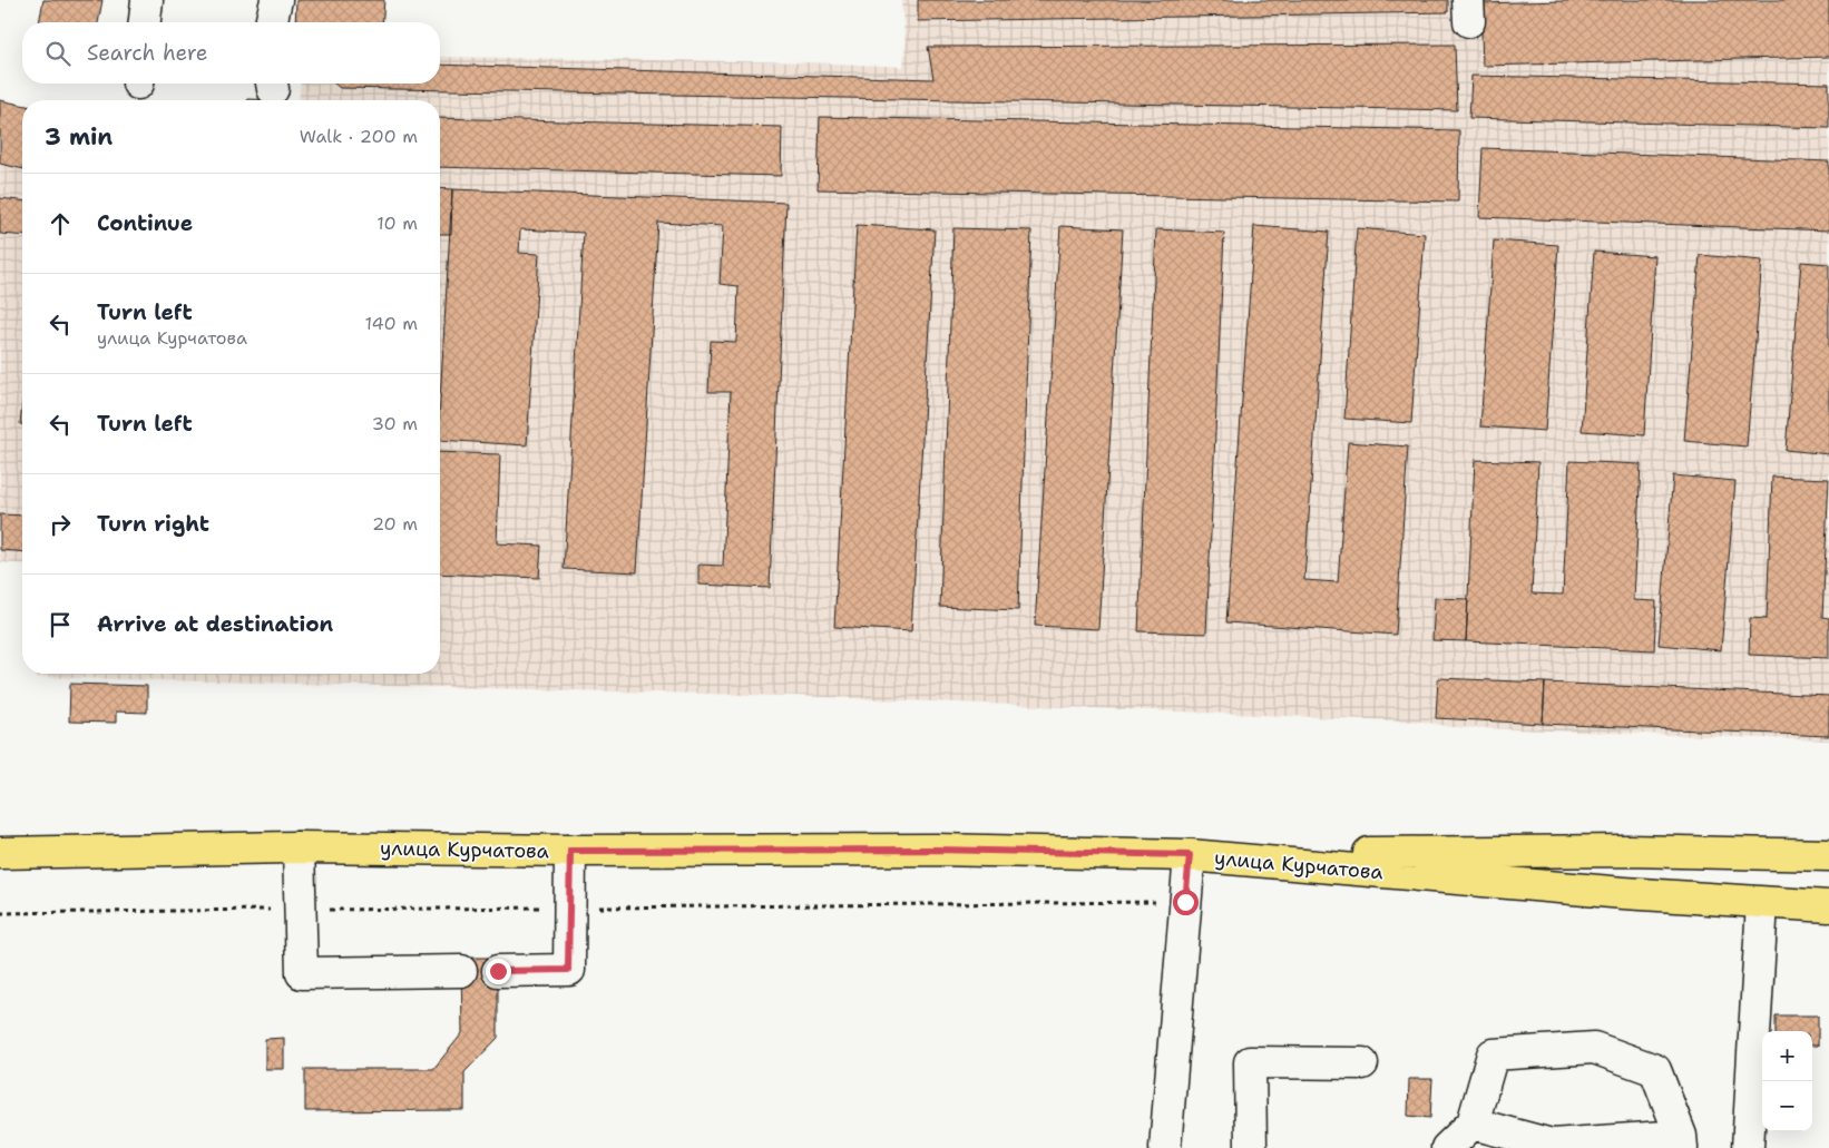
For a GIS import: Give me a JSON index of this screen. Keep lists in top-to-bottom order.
{
  "streets": {
    "main road": ["улица Курчатова"]
  },
  "page": {
    "search": "Search here",
    "heading": ["3 min", "Walk · 200 m"],
    "list": [
      ["Continue", "10 m"],
      ["Turn left", "улица Курчатова", "140 m"],
      ["Turn left", "30 m"],
      ["Turn right", "20 m"],
      "Arrive at destination"
    ],
    "map_buttons": ["+", "−"]
  }
}
